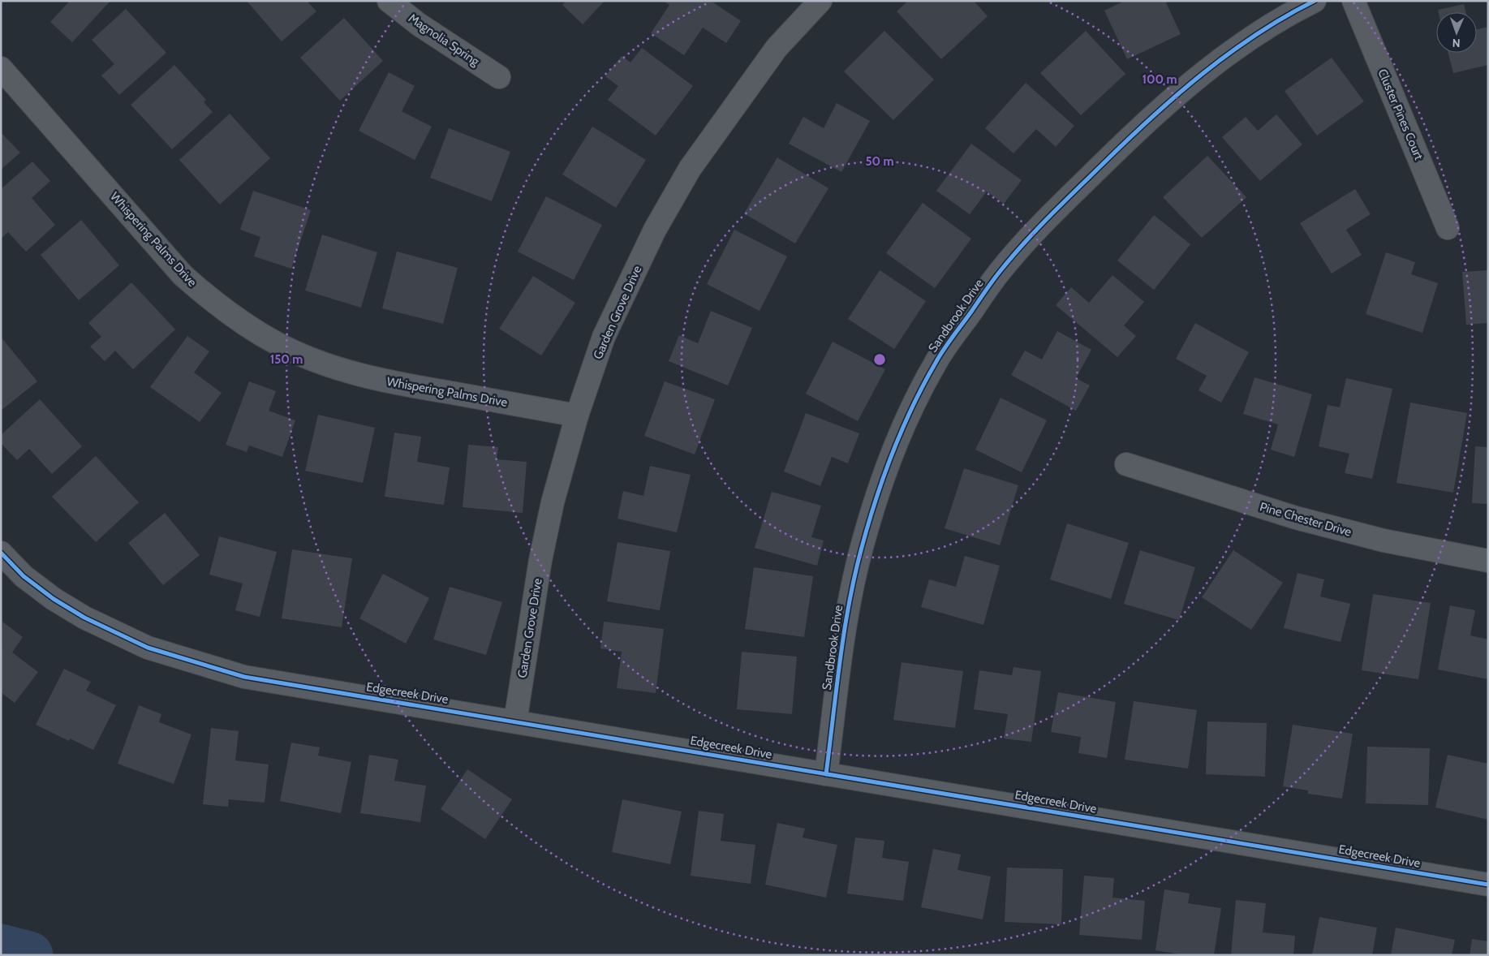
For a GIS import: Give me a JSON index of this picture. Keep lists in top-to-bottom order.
{
  "streets": {
    "street": [
      "Magnolia Spring",
      "Cluster Pines Court",
      "Whispering Palms Drive",
      "Garden Grove Drive",
      "Sandbrook Drive",
      "Pine Chester Drive",
      "Edgecreek Drive"
    ]
  },
  "crossings": [
    ["Whispering Palms Drive", "Garden Grove Drive"],
    ["Garden Grove Drive", "Edgecreek Drive"],
    ["Sandbrook Drive", "Edgecreek Drive"]
  ],
  "north": "bottom",
  "rings": ["100 m", "50 m", "150 m"]
}
